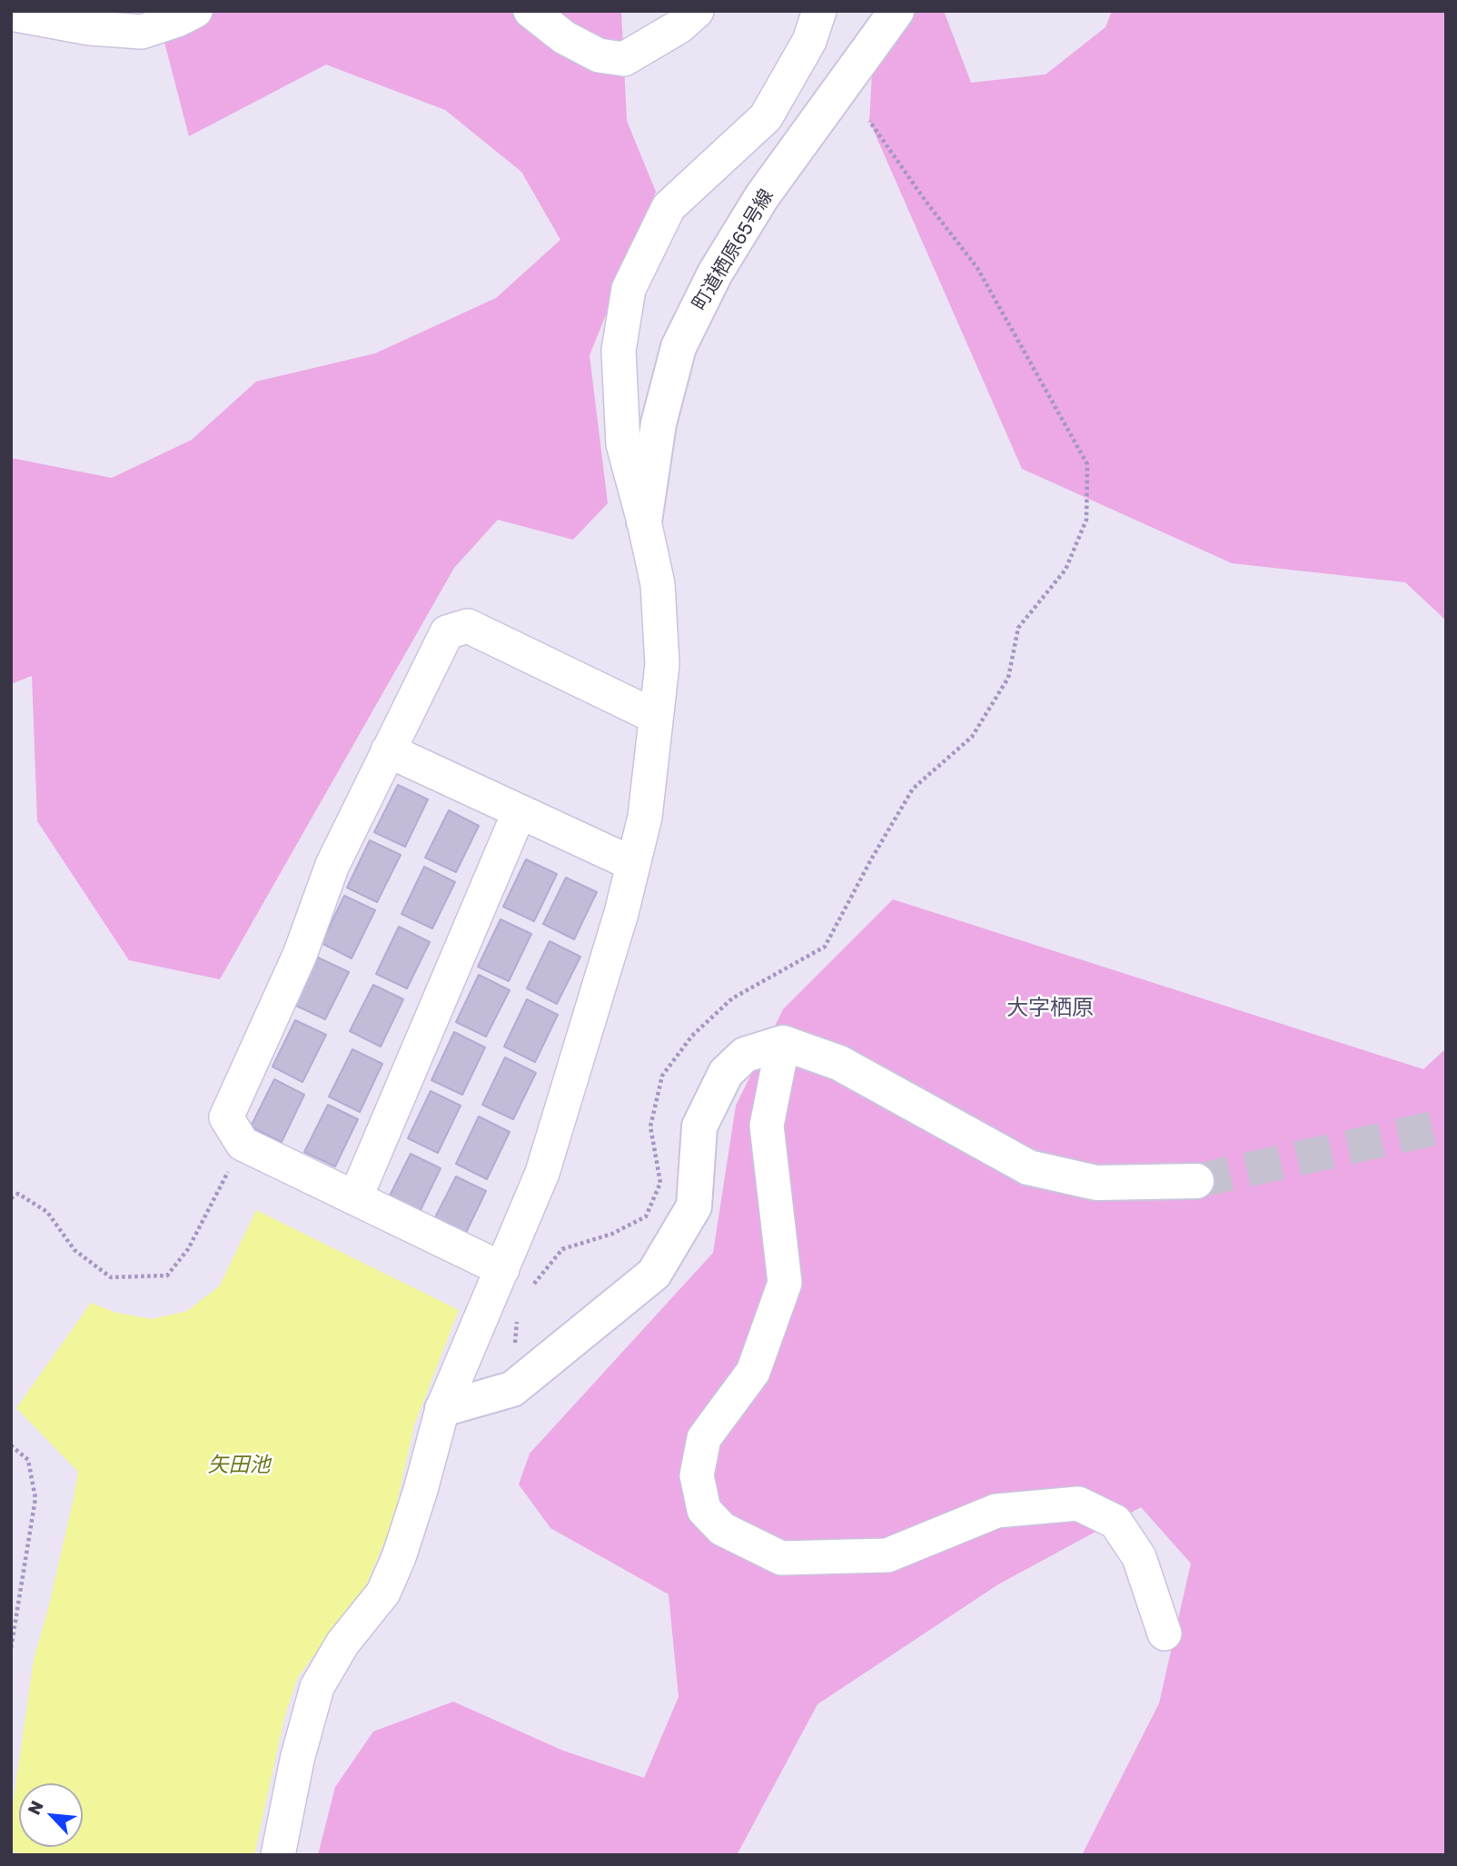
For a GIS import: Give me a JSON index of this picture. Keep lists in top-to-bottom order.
{
  "streets": {
    "street": ["町道栖原65号線"]
  },
  "districts": ["大字栖原"],
  "water": ["矢田池"],
  "north": "top left"
}
